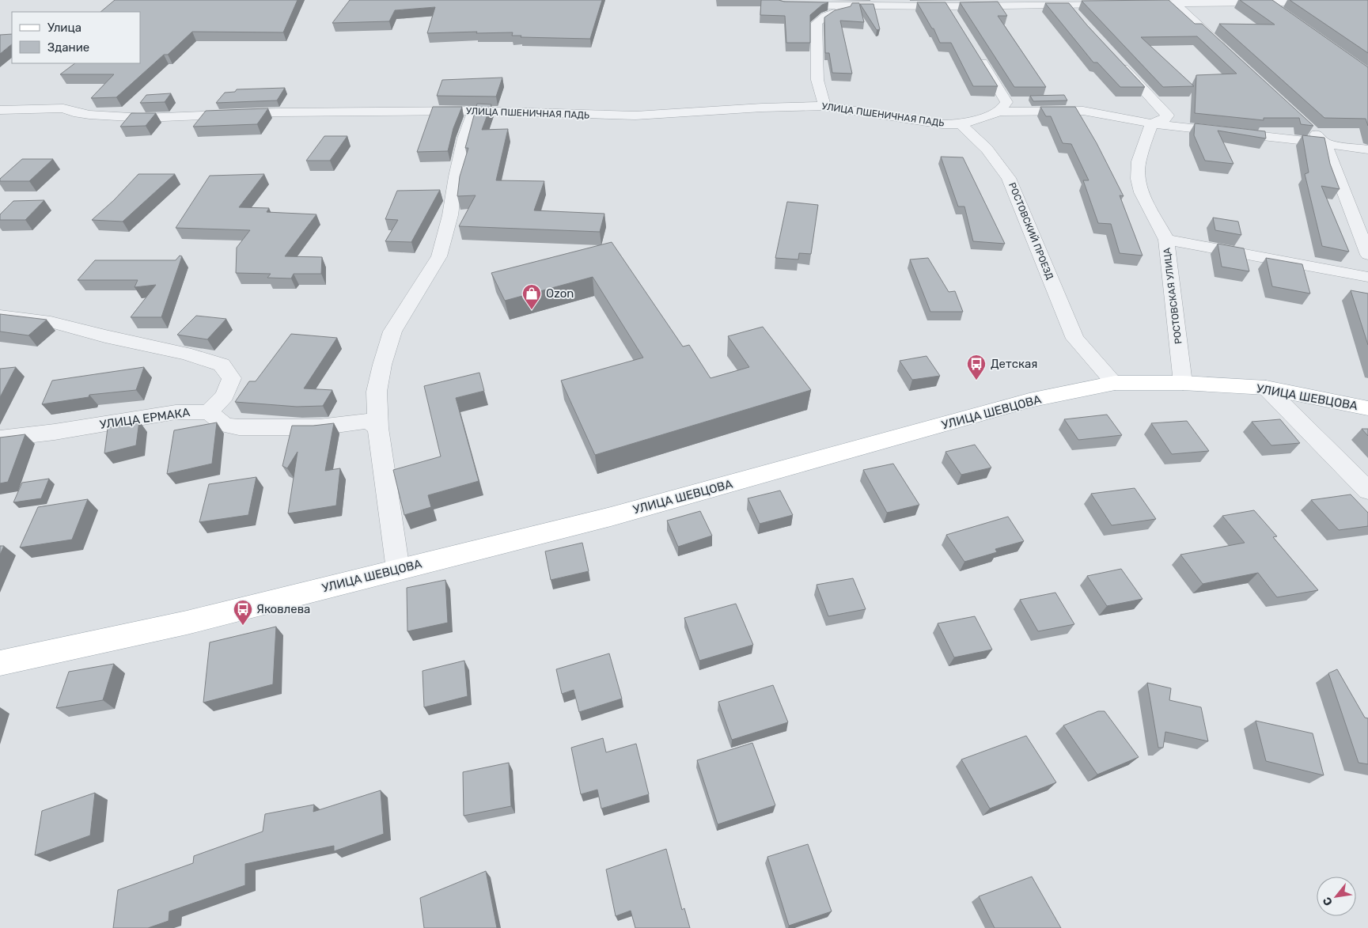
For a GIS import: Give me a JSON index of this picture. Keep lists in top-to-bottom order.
{
  "streets": {
    "main road": ["УЛИЦА ШЕВЦОВА"],
    "street": [
      "УЛИЦА ПШЕНИЧНАЯ ПАДЬ",
      "РОСТОВСКИЙ ПРОЕЗД",
      "РОСТОВСКАЯ УЛИЦА",
      "УЛИЦА ЕРМАКА"
    ]
  },
  "crossings": [
    ["УЛИЦА ПШЕНИЧНАЯ ПАДЬ", "РОСТОВСКИЙ ПРОЕЗД"],
    ["РОСТОВСКИЙ ПРОЕЗД", "УЛИЦА ШЕВЦОВА"],
    ["РОСТОВСКАЯ УЛИЦА", "УЛИЦА ШЕВЦОВА"]
  ],
  "places": {
    "shop": ["Ozon"],
    "bus stop": ["Детская", "Яковлева"]
  },
  "legend": ["Улица", "Здание"],
  "north": "bottom left"
}
